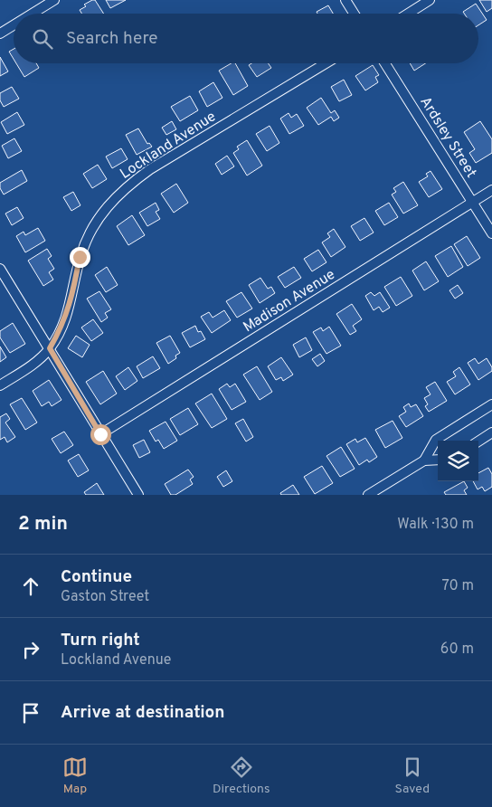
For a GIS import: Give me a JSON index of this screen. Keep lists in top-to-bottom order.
{
  "streets": {
    "street": ["Ardsley Street", "Lockland Avenue", "Madison Avenue"]
  },
  "crossings": [
    ["Ardsley Street", "Madison Avenue"]
  ],
  "page": {
    "search": "Search here",
    "heading": ["2 min", "Walk · 130 m"],
    "list": [
      ["Continue", "Gaston Street", "70 m"],
      ["Turn right", "Lockland Avenue", "60 m"],
      "Arrive at destination"
    ],
    "nav": ["Map", "Directions", "Saved"]
  }
}
